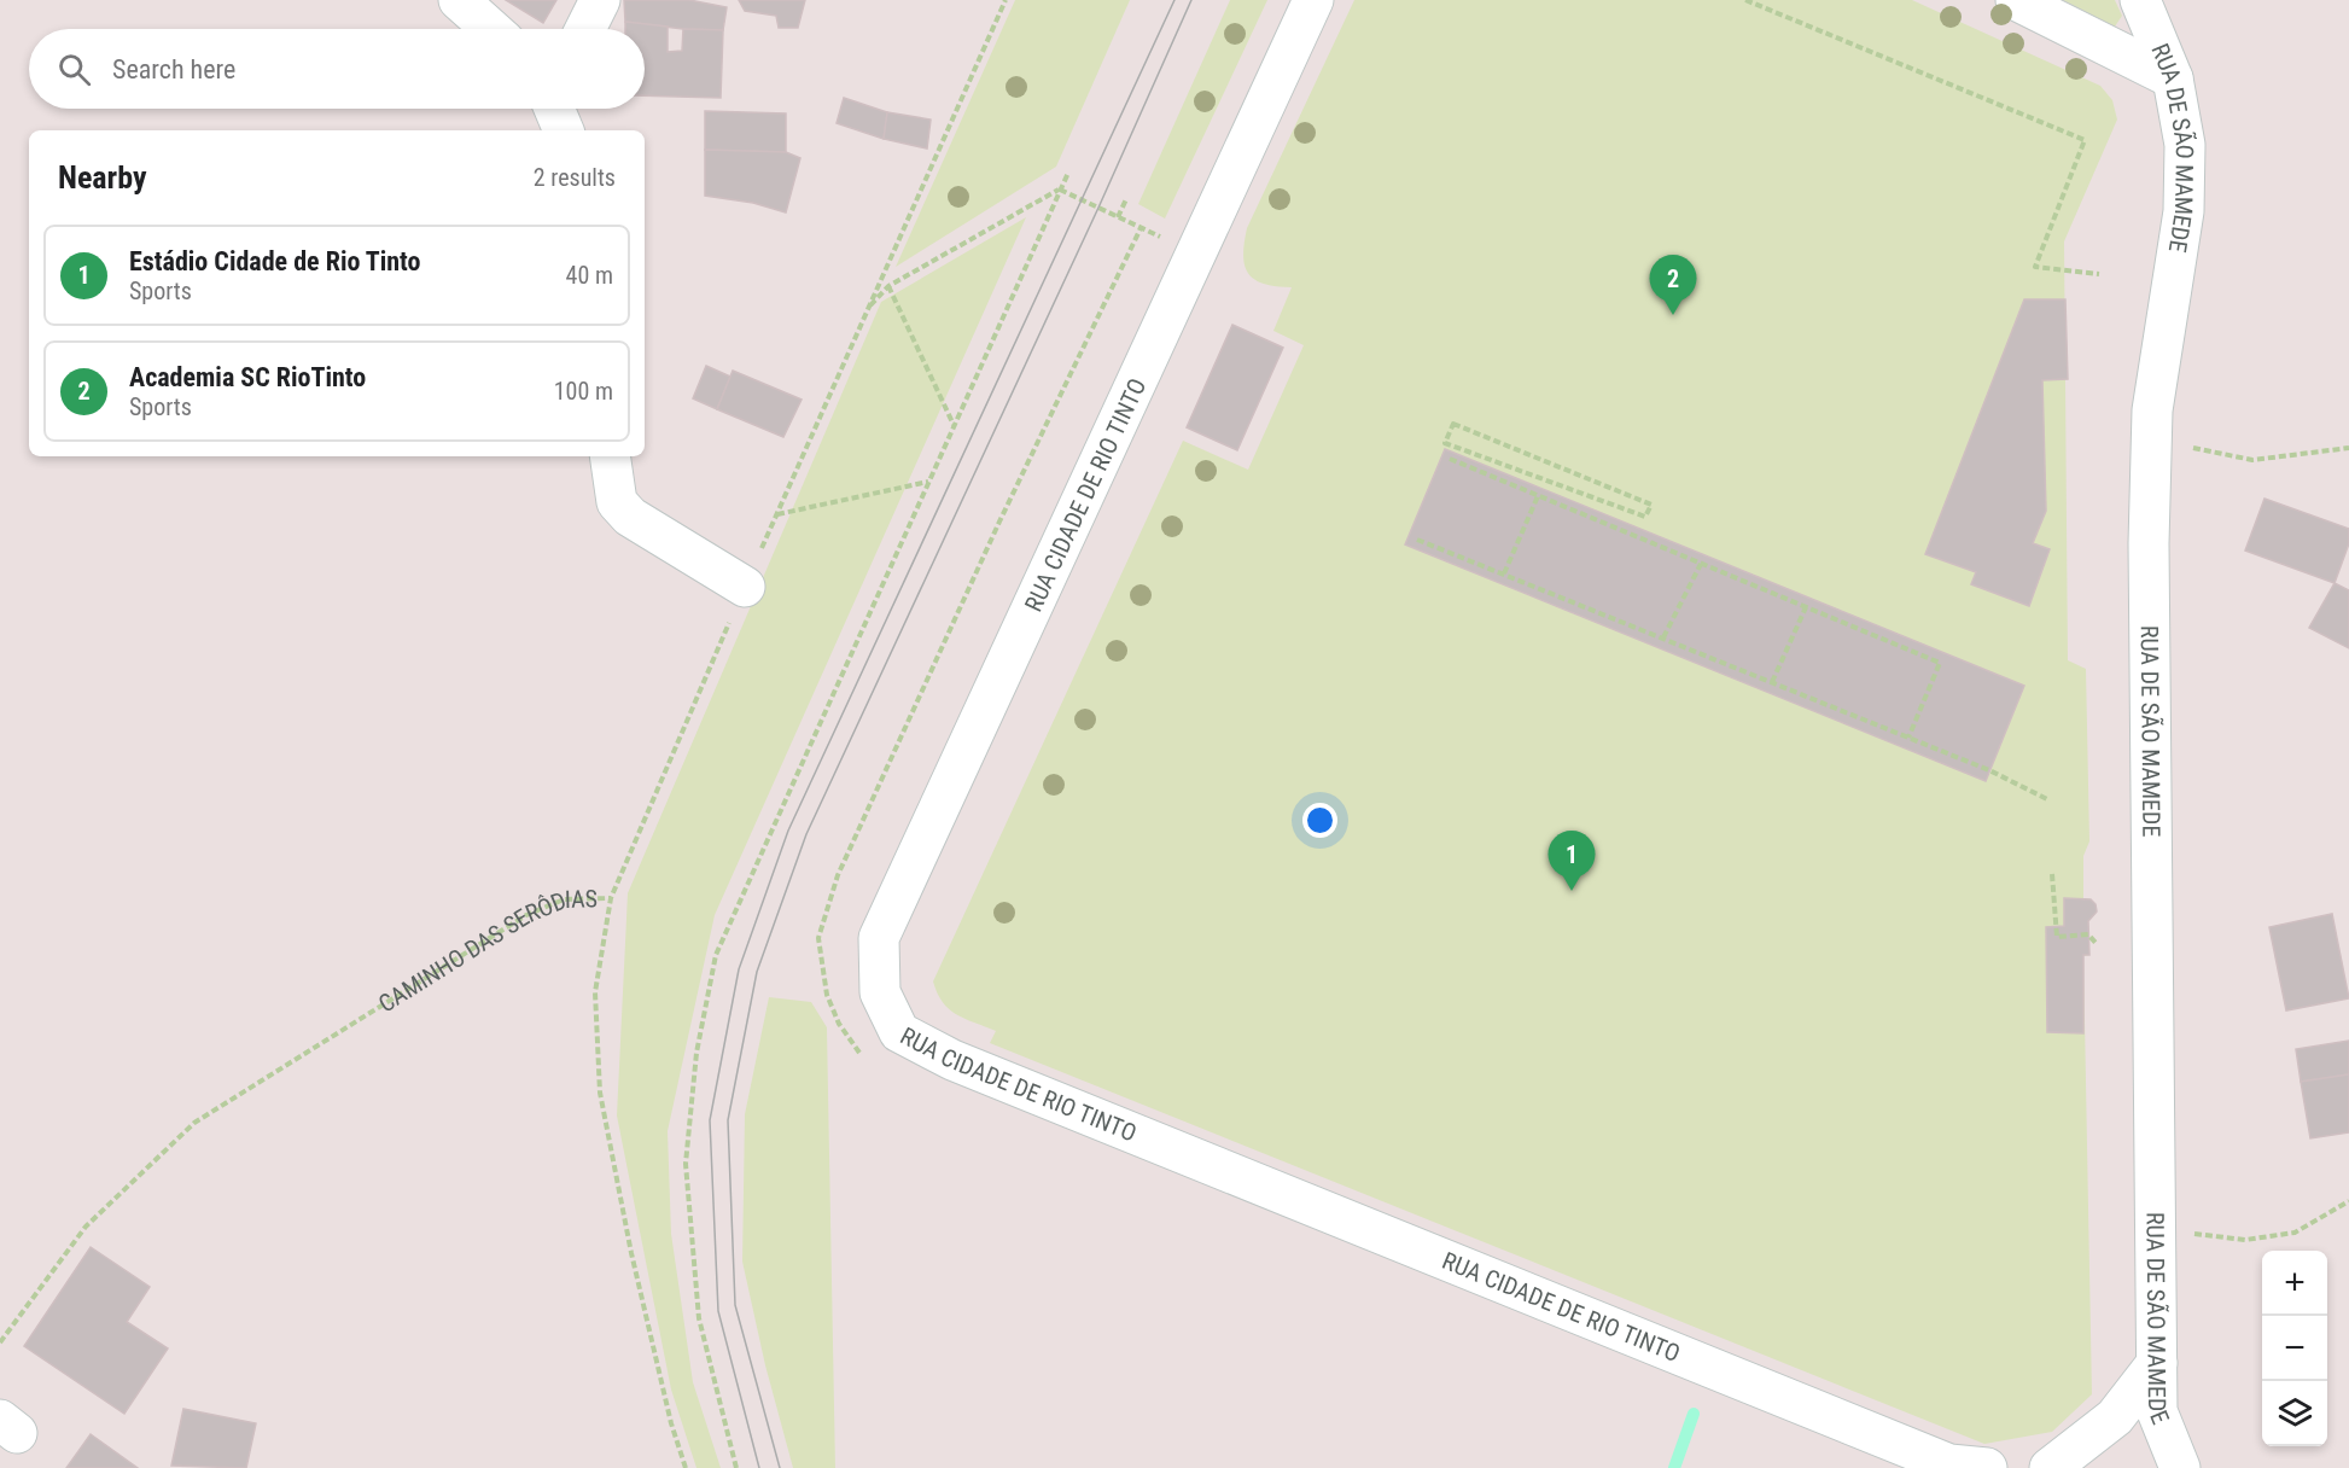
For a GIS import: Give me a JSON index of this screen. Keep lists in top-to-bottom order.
{
  "streets": {
    "street": ["RUA DE SÃO MAMEDE", "RUA CIDADE DE RIO TINTO"],
    "path": ["CAMINHO DAS SERÔDIAS"]
  },
  "page": {
    "search": "Search here",
    "heading": ["Nearby", "2 results"],
    "list": [
      {
        "mark": "1",
        "name": "Estádio Cidade de Rio Tinto",
        "note": "Sports",
        "value": "40 m"
      },
      {
        "mark": "2",
        "name": "Academia SC RioTinto",
        "note": "Sports",
        "value": "100 m"
      }
    ],
    "pins": ["2", "1"],
    "map_buttons": ["+", "−"]
  }
}
